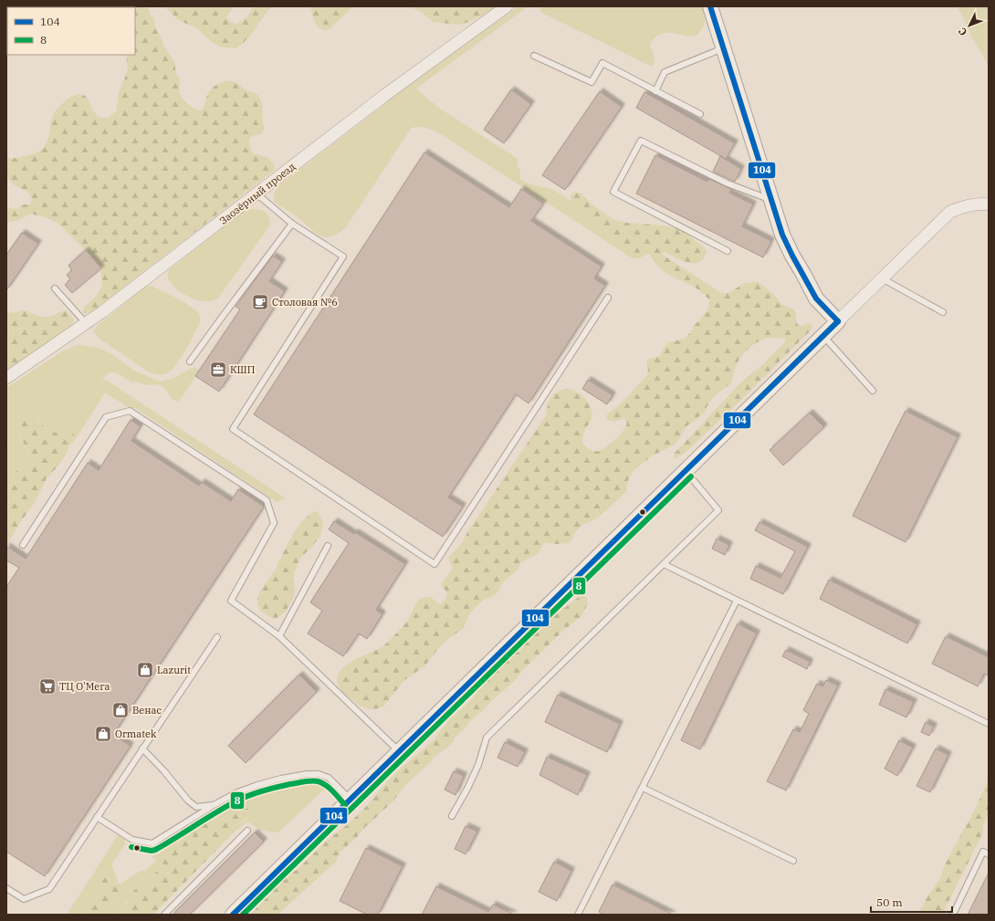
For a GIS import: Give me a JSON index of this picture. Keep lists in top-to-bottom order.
{
  "streets": {
    "street": ["Заозёрный проезд"]
  },
  "places": {
    "cafe": ["Столовая №6"],
    "office": ["КШП"],
    "shop": ["Lazurit", "Венас", "Ormatek"],
    "supermarket": ["ТЦ О'Мега"]
  },
  "lines": ["transit line 104", "transit line 8"],
  "legend": ["104", "8"],
  "scale_bar": "50 m",
  "north": "bottom left"
}
